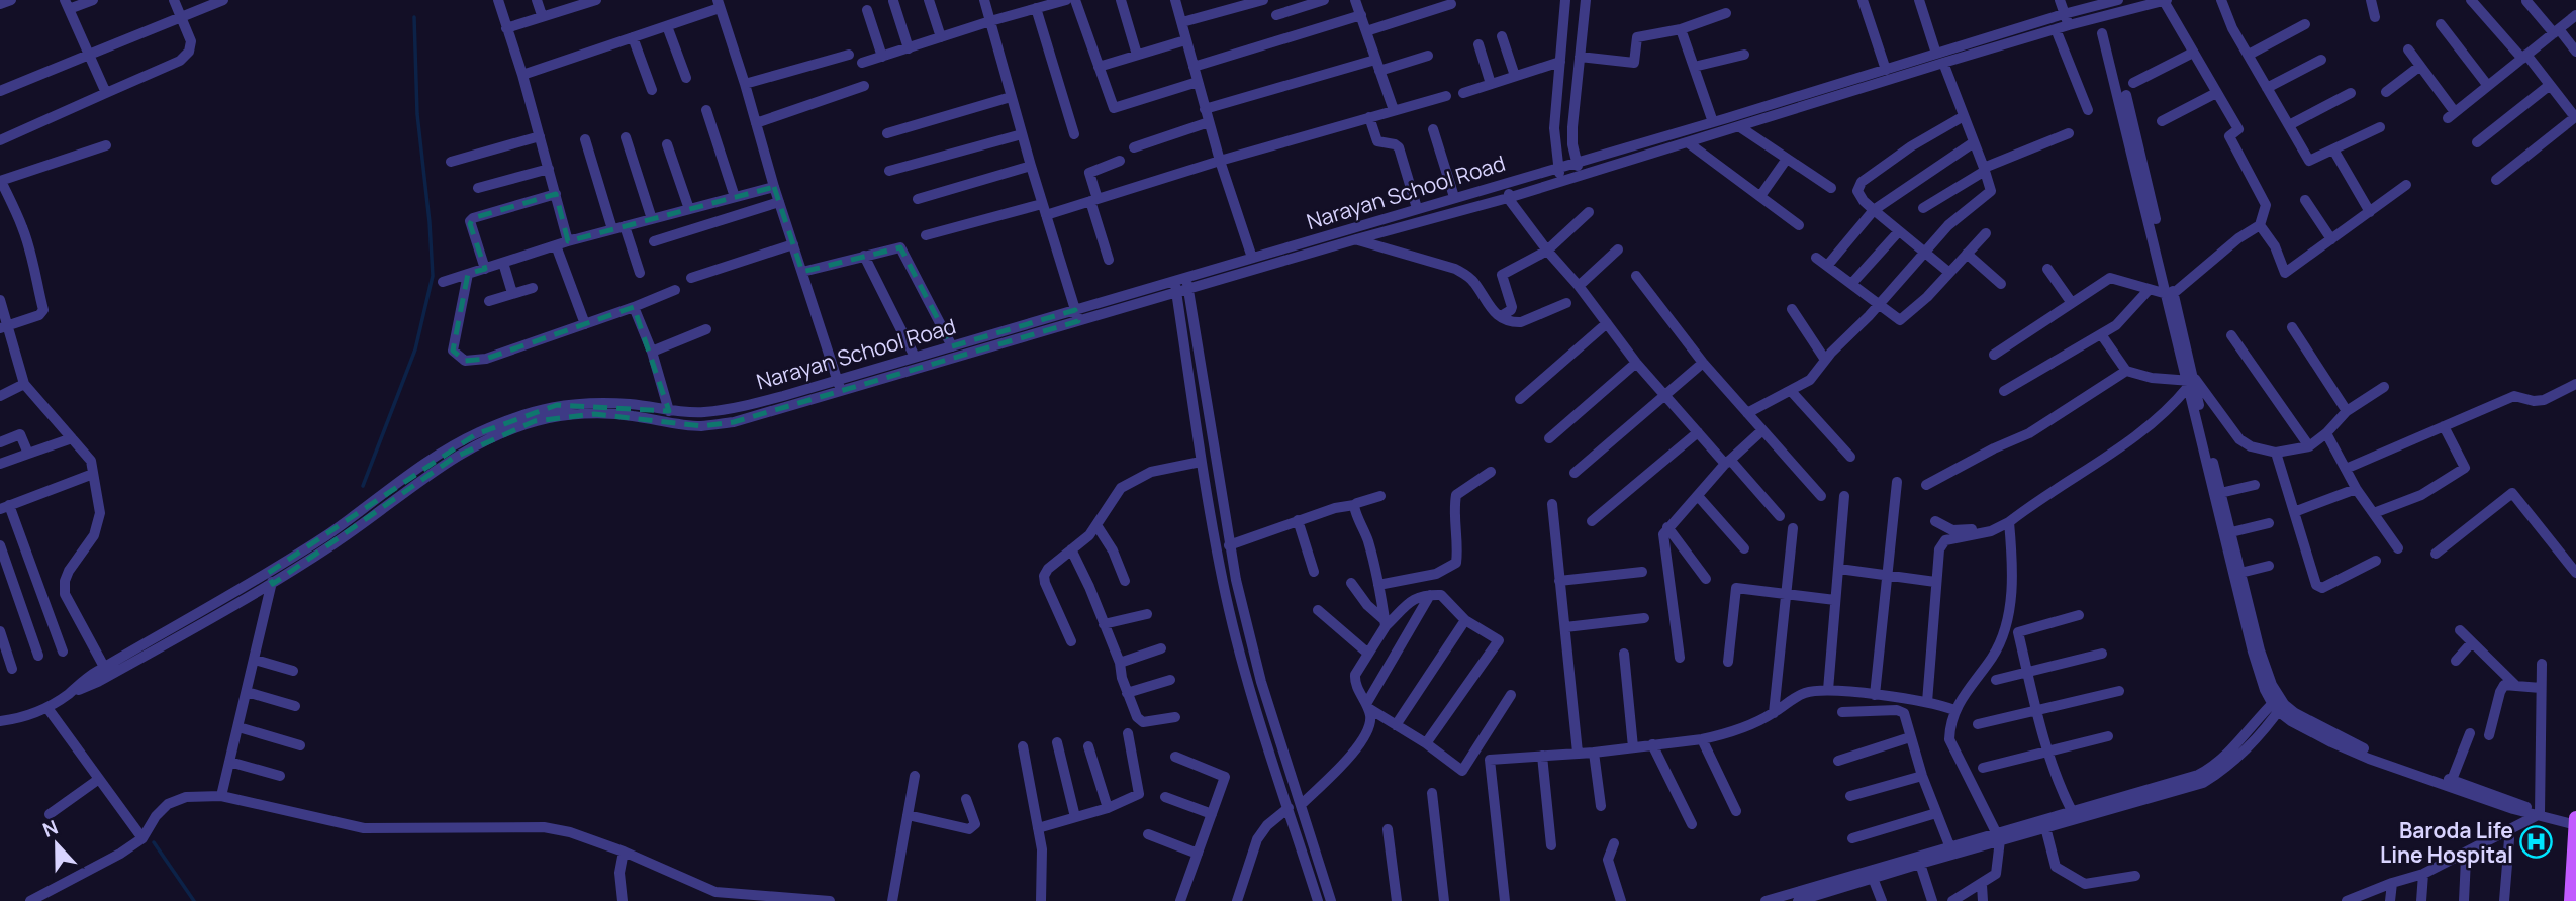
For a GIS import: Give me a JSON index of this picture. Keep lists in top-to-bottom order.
{
  "streets": {
    "street": ["Narayan School Road"]
  },
  "places": {
    "hospital": ["Baroda Life Line Hospital"]
  },
  "north": "top"
}
